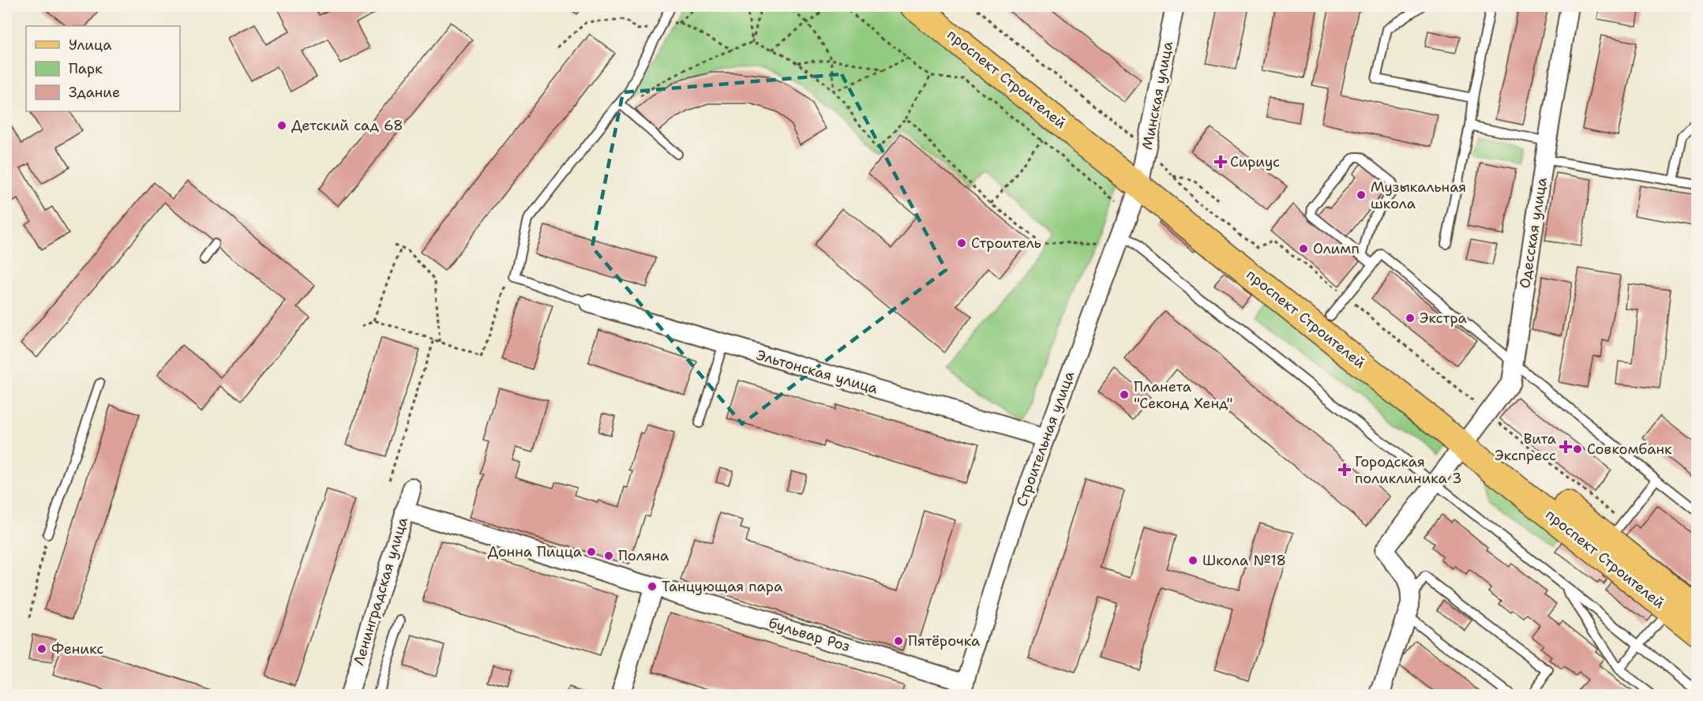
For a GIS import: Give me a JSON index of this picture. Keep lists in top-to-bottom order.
{
  "streets": {
    "main road": ["проспект Строителей"],
    "street": [
      "Минская улица",
      "Одесская улица",
      "Эльтонская улица",
      "Строительная улица",
      "Ленинградская улица",
      "бульвар Роз"
    ]
  },
  "crossings": [
    ["проспект Строителей", "Минская улица"],
    ["проспект Строителей", "Одесская улица"],
    ["проспект Строителей", "Строительная улица"],
    ["Минская улица", "Строительная улица"],
    ["Эльтонская улица", "Строительная улица"],
    ["Строительная улица", "бульвар Роз"],
    ["Ленинградская улица", "бульвар Роз"]
  ],
  "places": {
    "other": [
      "Детский сад 68",
      "Музыкальная школа",
      "Строитель",
      "Олимп",
      "Экстра",
      "Планета \"Секонд Хенд\"",
      "Совкомбанк",
      "Донна Пицца",
      "Поляна",
      "Школа №18",
      "Танцующая пара",
      "Пятёрочка",
      "Феникс"
    ],
    "health": ["Сириус", "Вита Экспресс", "Городская поликлиника 3"]
  },
  "legend": ["Улица", "Парк", "Здание"]
}
